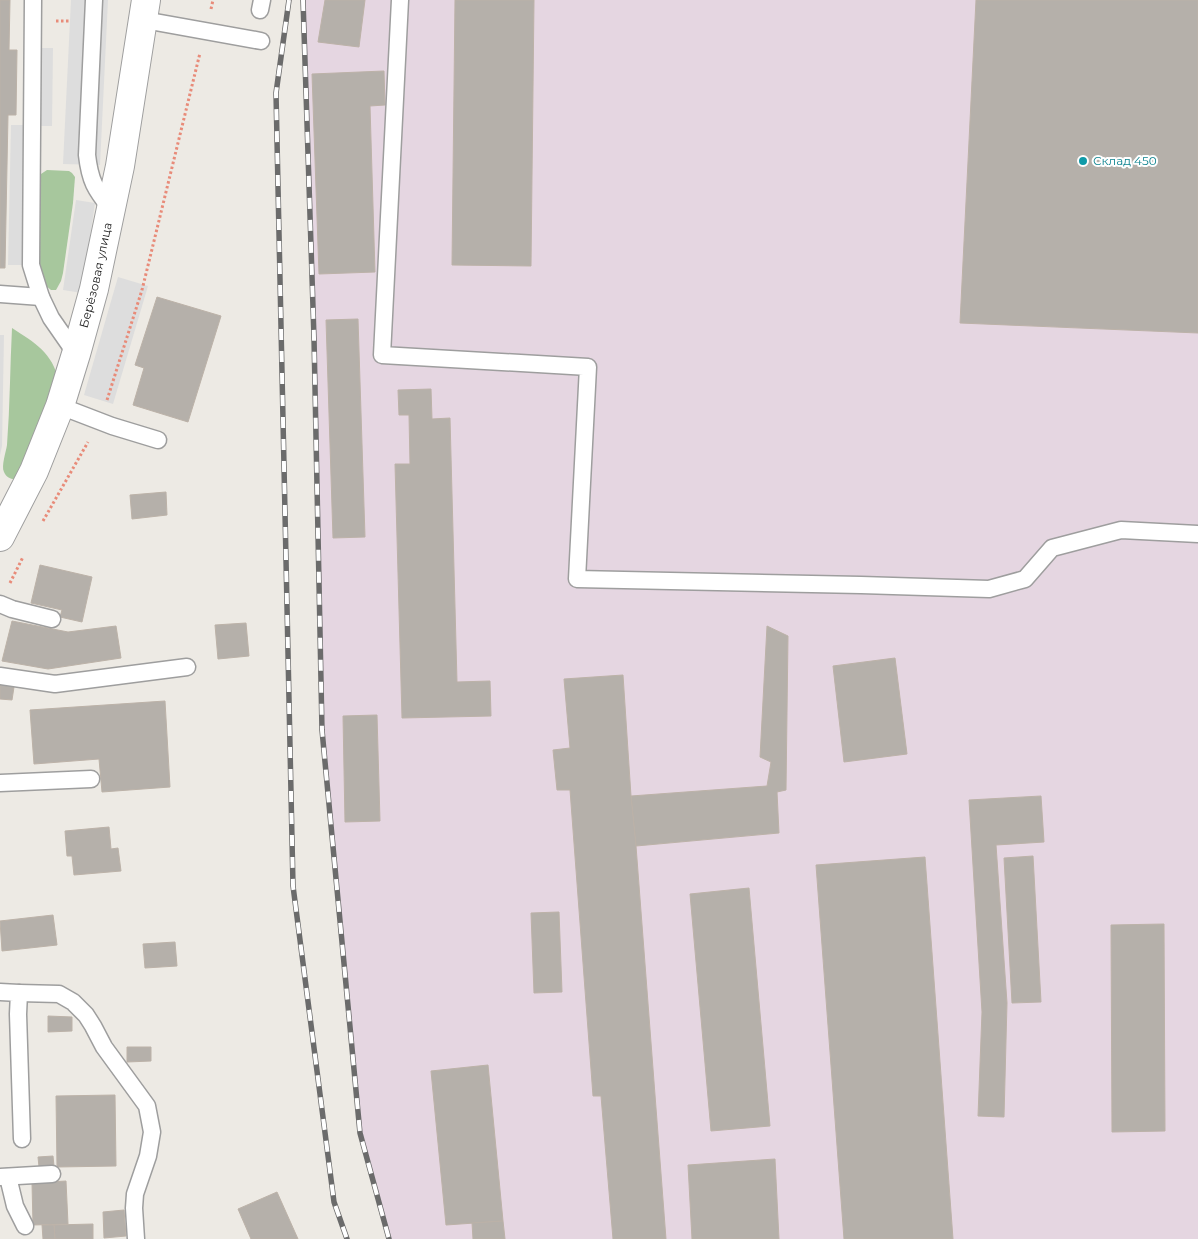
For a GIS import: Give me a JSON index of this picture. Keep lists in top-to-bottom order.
{
  "streets": {
    "street": ["Берёзовая улица"]
  },
  "places": ["Склад 450"]
}
